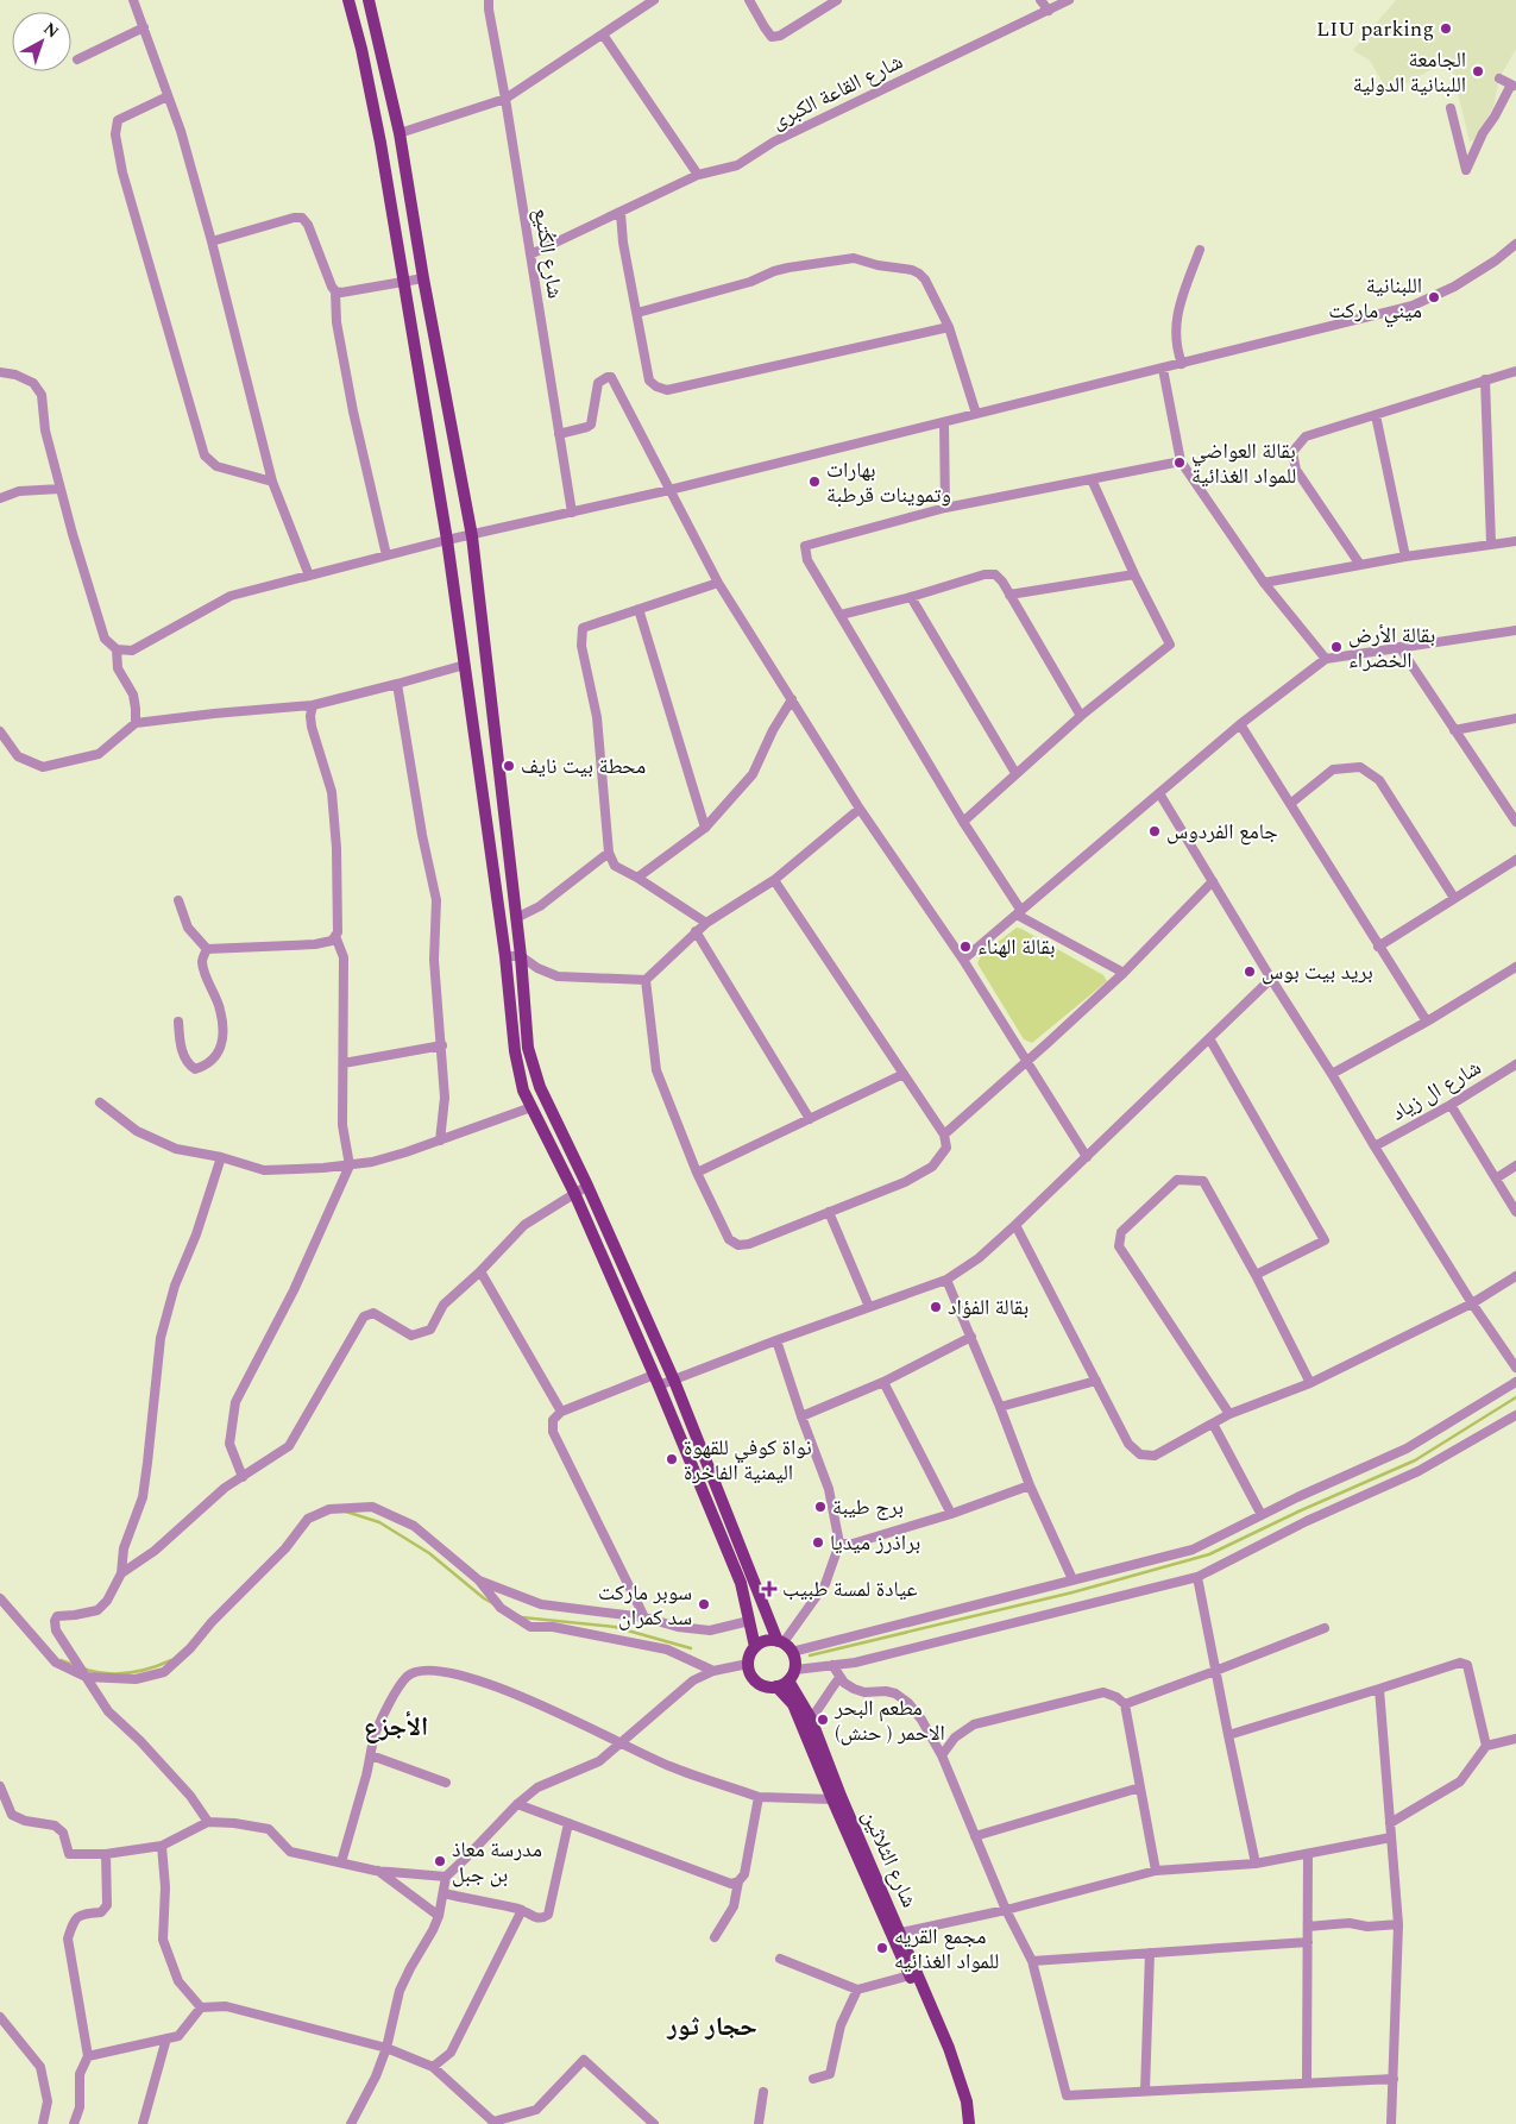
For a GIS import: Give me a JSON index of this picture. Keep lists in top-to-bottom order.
{
  "streets": {
    "main road": ["شارع الثلاثين"],
    "street": ["شارع القاعة الكبرى", "شارع الكُتيع", "شارع ال زياد"]
  },
  "crossings": [
    ["شارع القاعة الكبرى", "شارع الكُتيع"]
  ],
  "districts": ["الأجزع", "حجار ثور"],
  "places": {
    "other": [
      "LIU parking",
      "الجامعة اللبنانية الدولية",
      "اللبنانية ميني ماركت",
      "بقالة العواضي للمواد الغذائية",
      "بهارات وتموينات قرطبة",
      "بقالة الأرض الخضراء",
      "محطة بيت نايف",
      "جامع الفردوس",
      "بقالة الهناء",
      "بريد بيت بوس",
      "بقالة الفؤاد",
      "نواة كوفي للقهوة اليمنية الفاخرة",
      "برج طيبة",
      "براذرز ميديا",
      "سوبر ماركت سد كمران",
      "مطعم البحر الاحمر ( حنش)",
      "مدرسة معاذ بن جبل",
      "مجمع القريه للمواد الغذائيه"
    ],
    "health": ["عيادة لمسة طبيب"]
  },
  "north": "top right"
}
